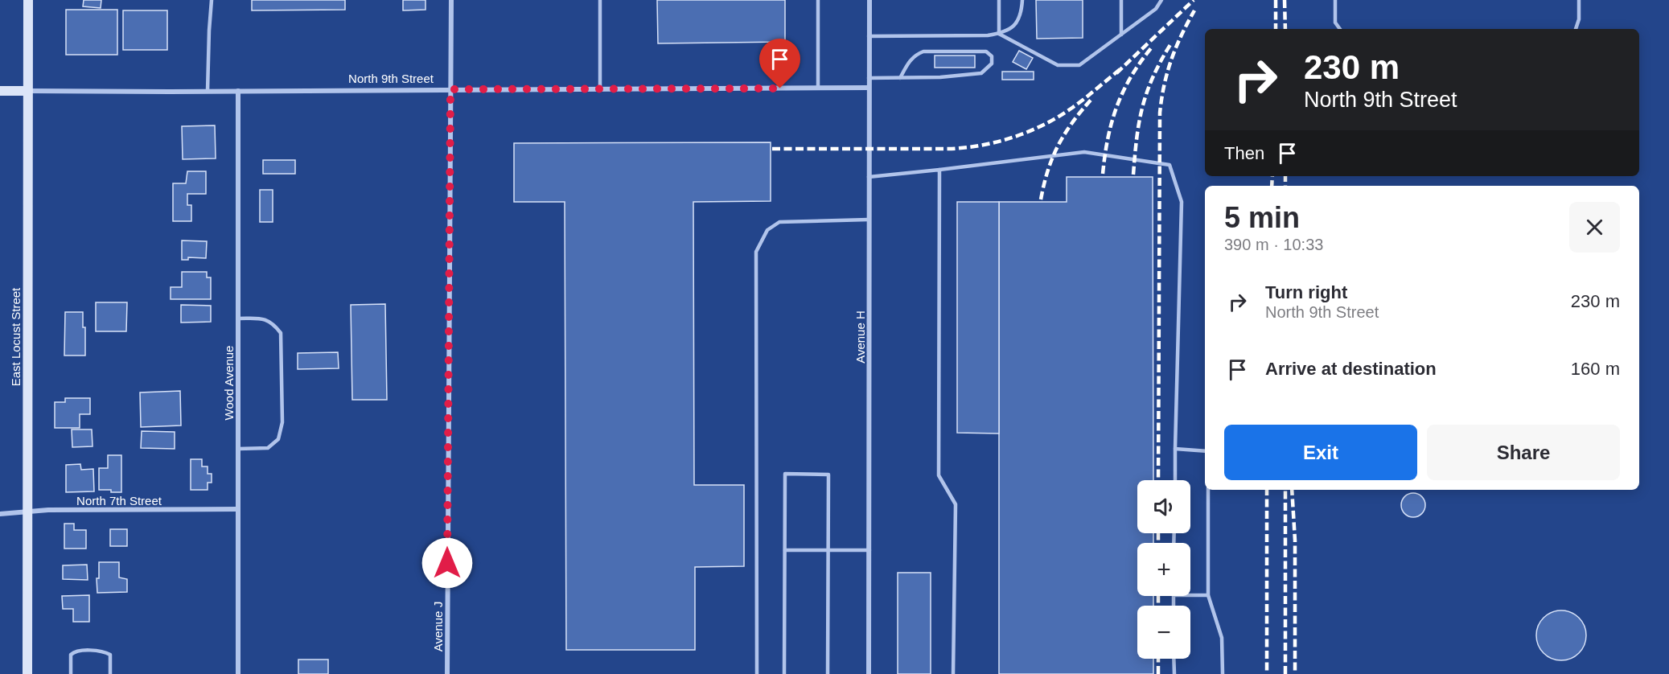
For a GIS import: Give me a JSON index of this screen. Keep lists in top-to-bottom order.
{
  "streets": {
    "main road": ["North 9th Street", "East Locust Street"],
    "street": [
      "Avenue H",
      "Wood Avenue",
      "North 7th Street",
      "Avenue J"
    ]
  },
  "crossings": [
    ["North 9th Street", "East Locust Street"],
    ["North 9th Street", "Avenue H"],
    ["North 9th Street", "Wood Avenue"],
    ["North 9th Street", "Avenue J"],
    ["East Locust Street", "North 7th Street"],
    ["Wood Avenue", "North 7th Street"]
  ],
  "page": {
    "turn": ["230 m", "North 9th Street"],
    "then": "Then",
    "heading": ["5 min", "390 m · 10:33"],
    "list": [
      {
        "name": "Turn right",
        "note": "North 9th Street",
        "value": "230 m"
      },
      {
        "name": "Arrive at destination",
        "value": "160 m"
      }
    ],
    "buttons": ["Exit", "Share"],
    "map_buttons": ["+", "−"]
  }
}
